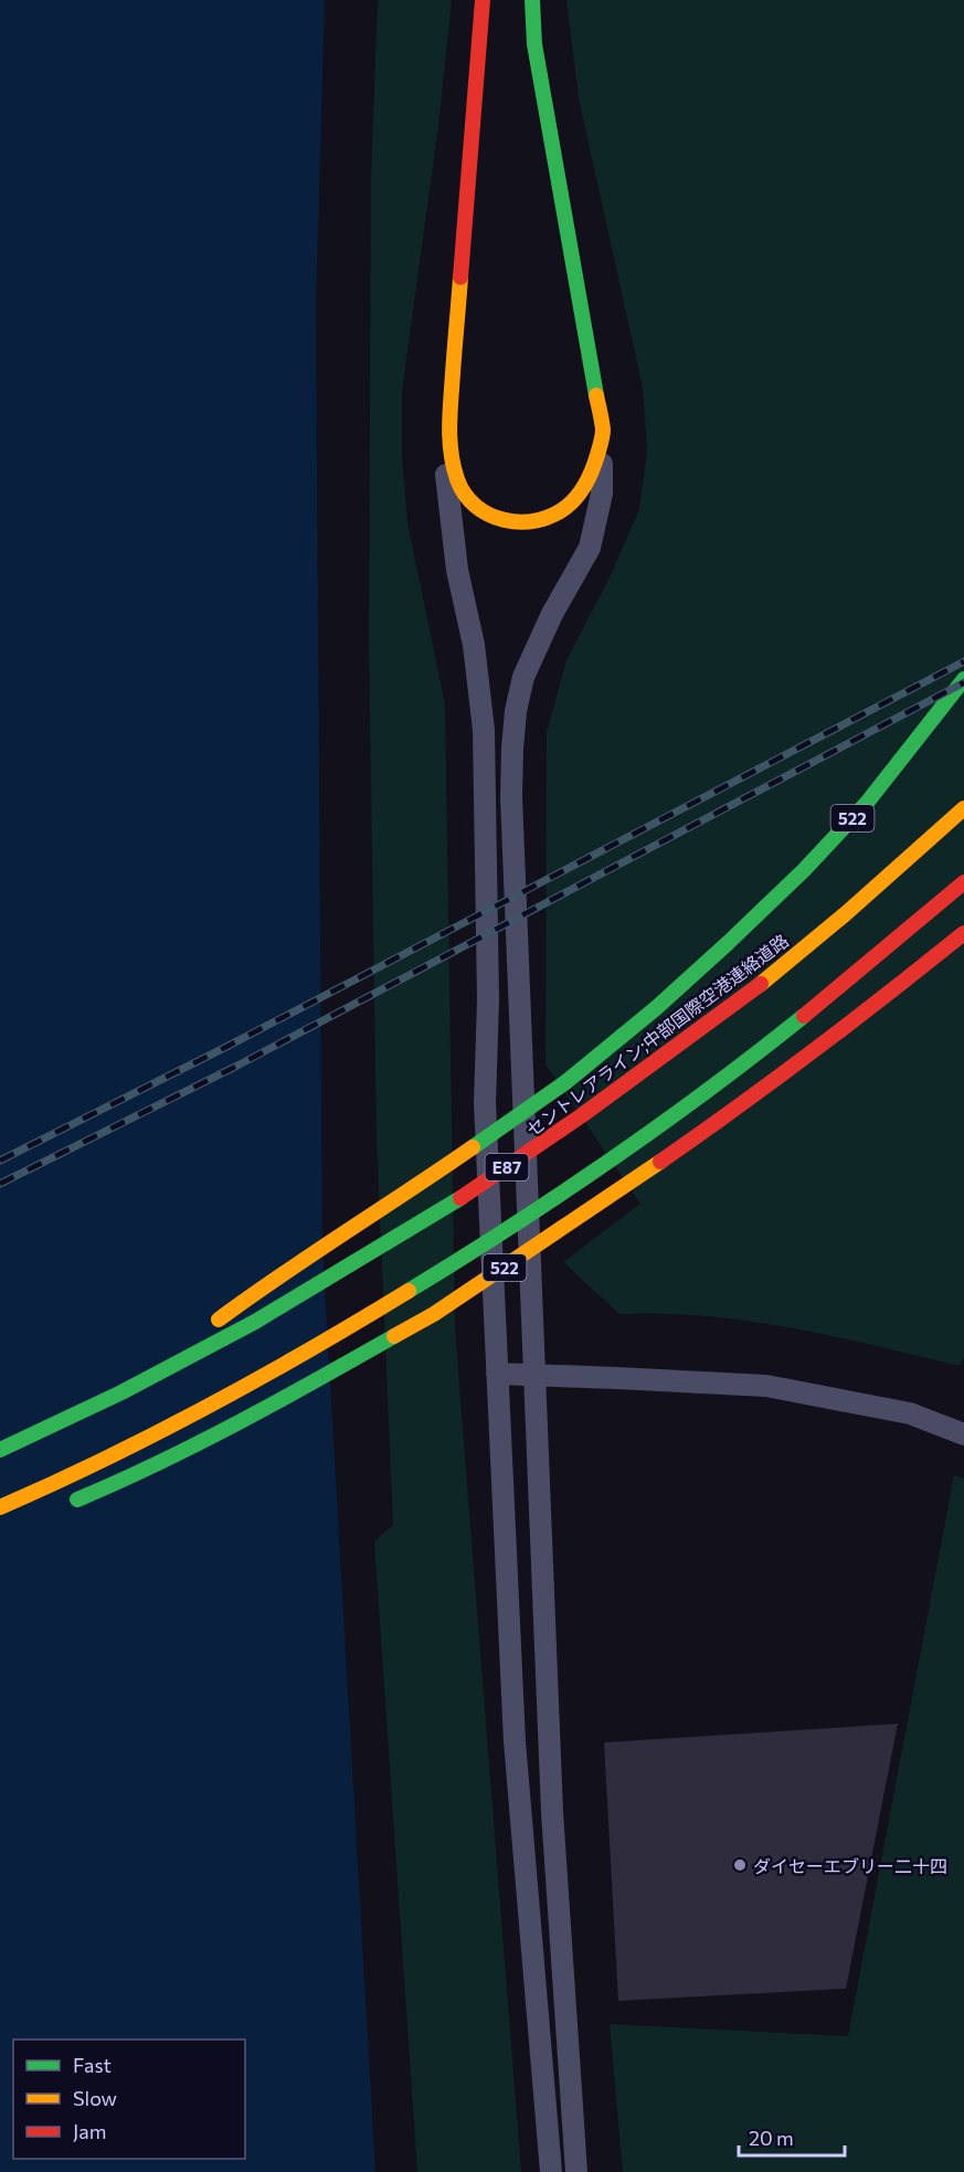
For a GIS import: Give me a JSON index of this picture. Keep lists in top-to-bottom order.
{
  "streets": {
    "main road": ["522", "セントレアライン;中部国際空港連絡道路", "E87"]
  },
  "crossings": [
    ["522", "セントレアライン;中部国際空港連絡道路"]
  ],
  "places": ["ダイセーエブリー二十四"],
  "legend": ["Fast", "Slow", "Jam"],
  "scale_bar": "20 m"
}
